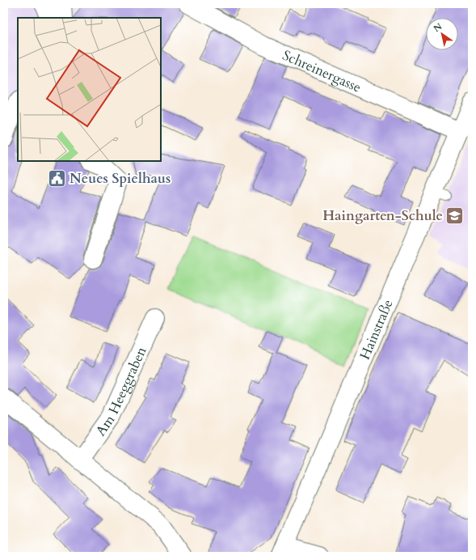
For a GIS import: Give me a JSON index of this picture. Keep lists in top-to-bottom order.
{
  "streets": {
    "street": ["Schreinergasse", "Hainstraße", "Am Heeggraben"]
  },
  "crossings": [
    ["Schreinergasse", "Hainstraße"]
  ],
  "places": {
    "public building": ["Neues Spielhaus"],
    "school or university": ["Haingarten-Schule"]
  },
  "north": "top left"
}
